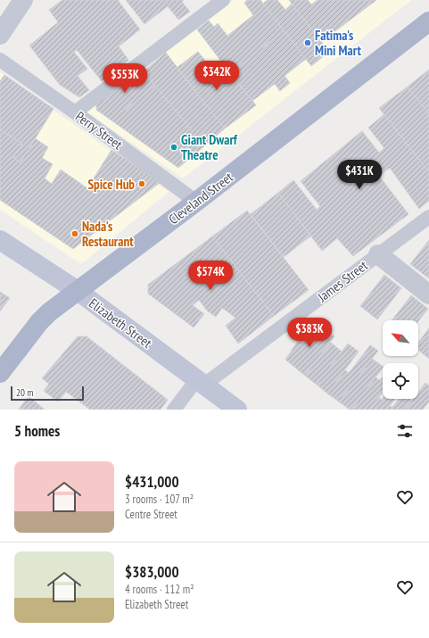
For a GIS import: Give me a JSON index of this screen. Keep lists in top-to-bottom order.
{
  "streets": {
    "main road": ["Cleveland Street", "Elizabeth Street"],
    "lane": ["Perry Street", "James Street"]
  },
  "crossings": [
    ["Perry Street", "Cleveland Street"],
    ["Cleveland Street", "Elizabeth Street"],
    ["James Street", "Elizabeth Street"]
  ],
  "places": [
    "Fatima's Mini Mart",
    "Giant Dwarf Theatre",
    "Spice Hub",
    "Nada's Restaurant"
  ],
  "scale_bar": "20 m",
  "north": "top left",
  "page": {
    "price": [
      "$342K",
      "$553K",
      "$431K",
      "$574K",
      "$383K"
    ],
    "scale": "20 m",
    "heading": "5 homes",
    "list": [
      {
        "name": "$431,000",
        "note": "3 rooms · 107 m² · Centre Street"
      },
      {
        "name": "$383,000",
        "note": "4 rooms · 112 m² · Elizabeth Street"
      }
    ]
  }
}
